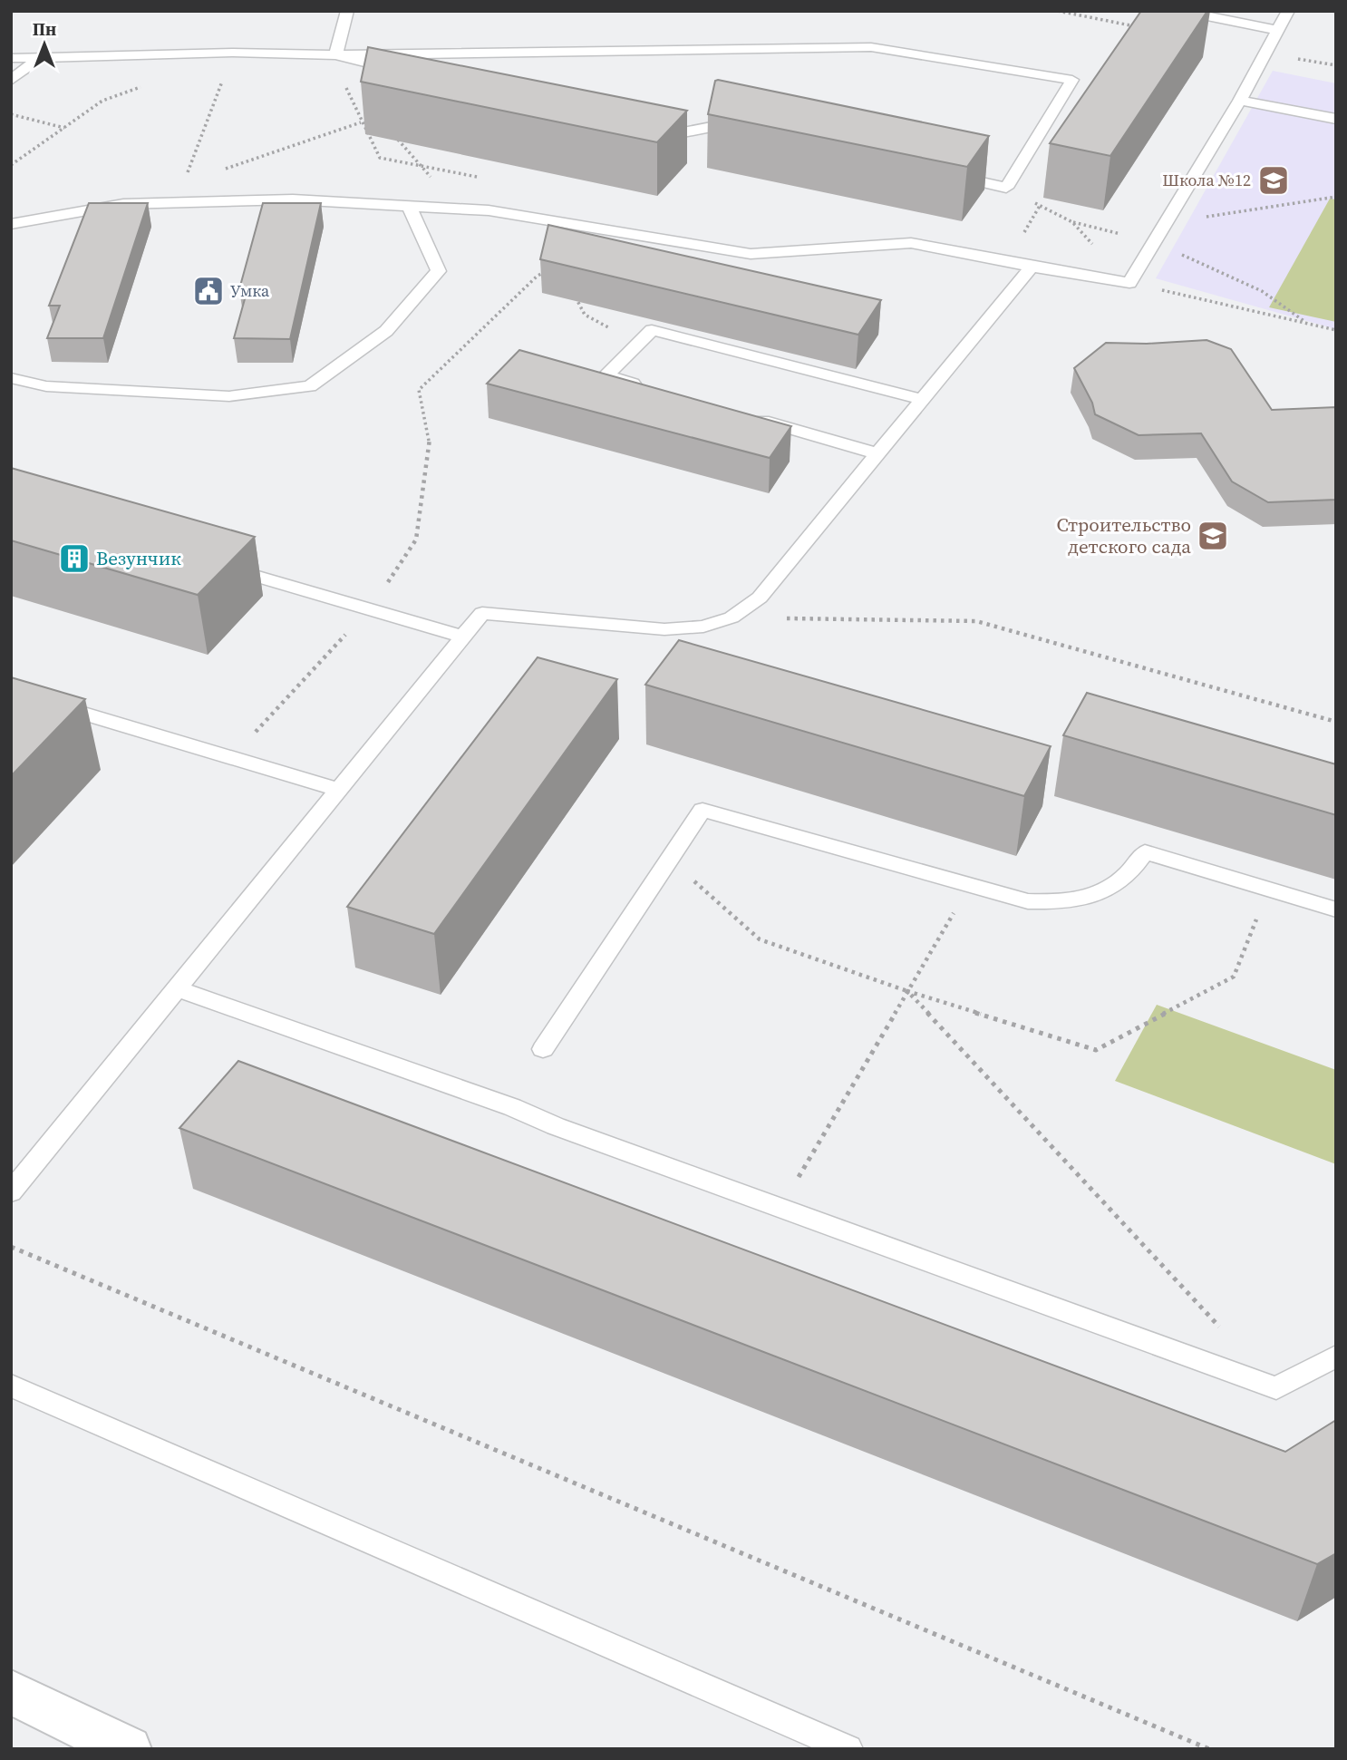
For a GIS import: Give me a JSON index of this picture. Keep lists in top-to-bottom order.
{
  "places": {
    "school or university": ["Школа №12", "Строительство детского сада"],
    "public building": ["Умка"],
    "building": ["Везунчик"]
  },
  "north": "top"
}
